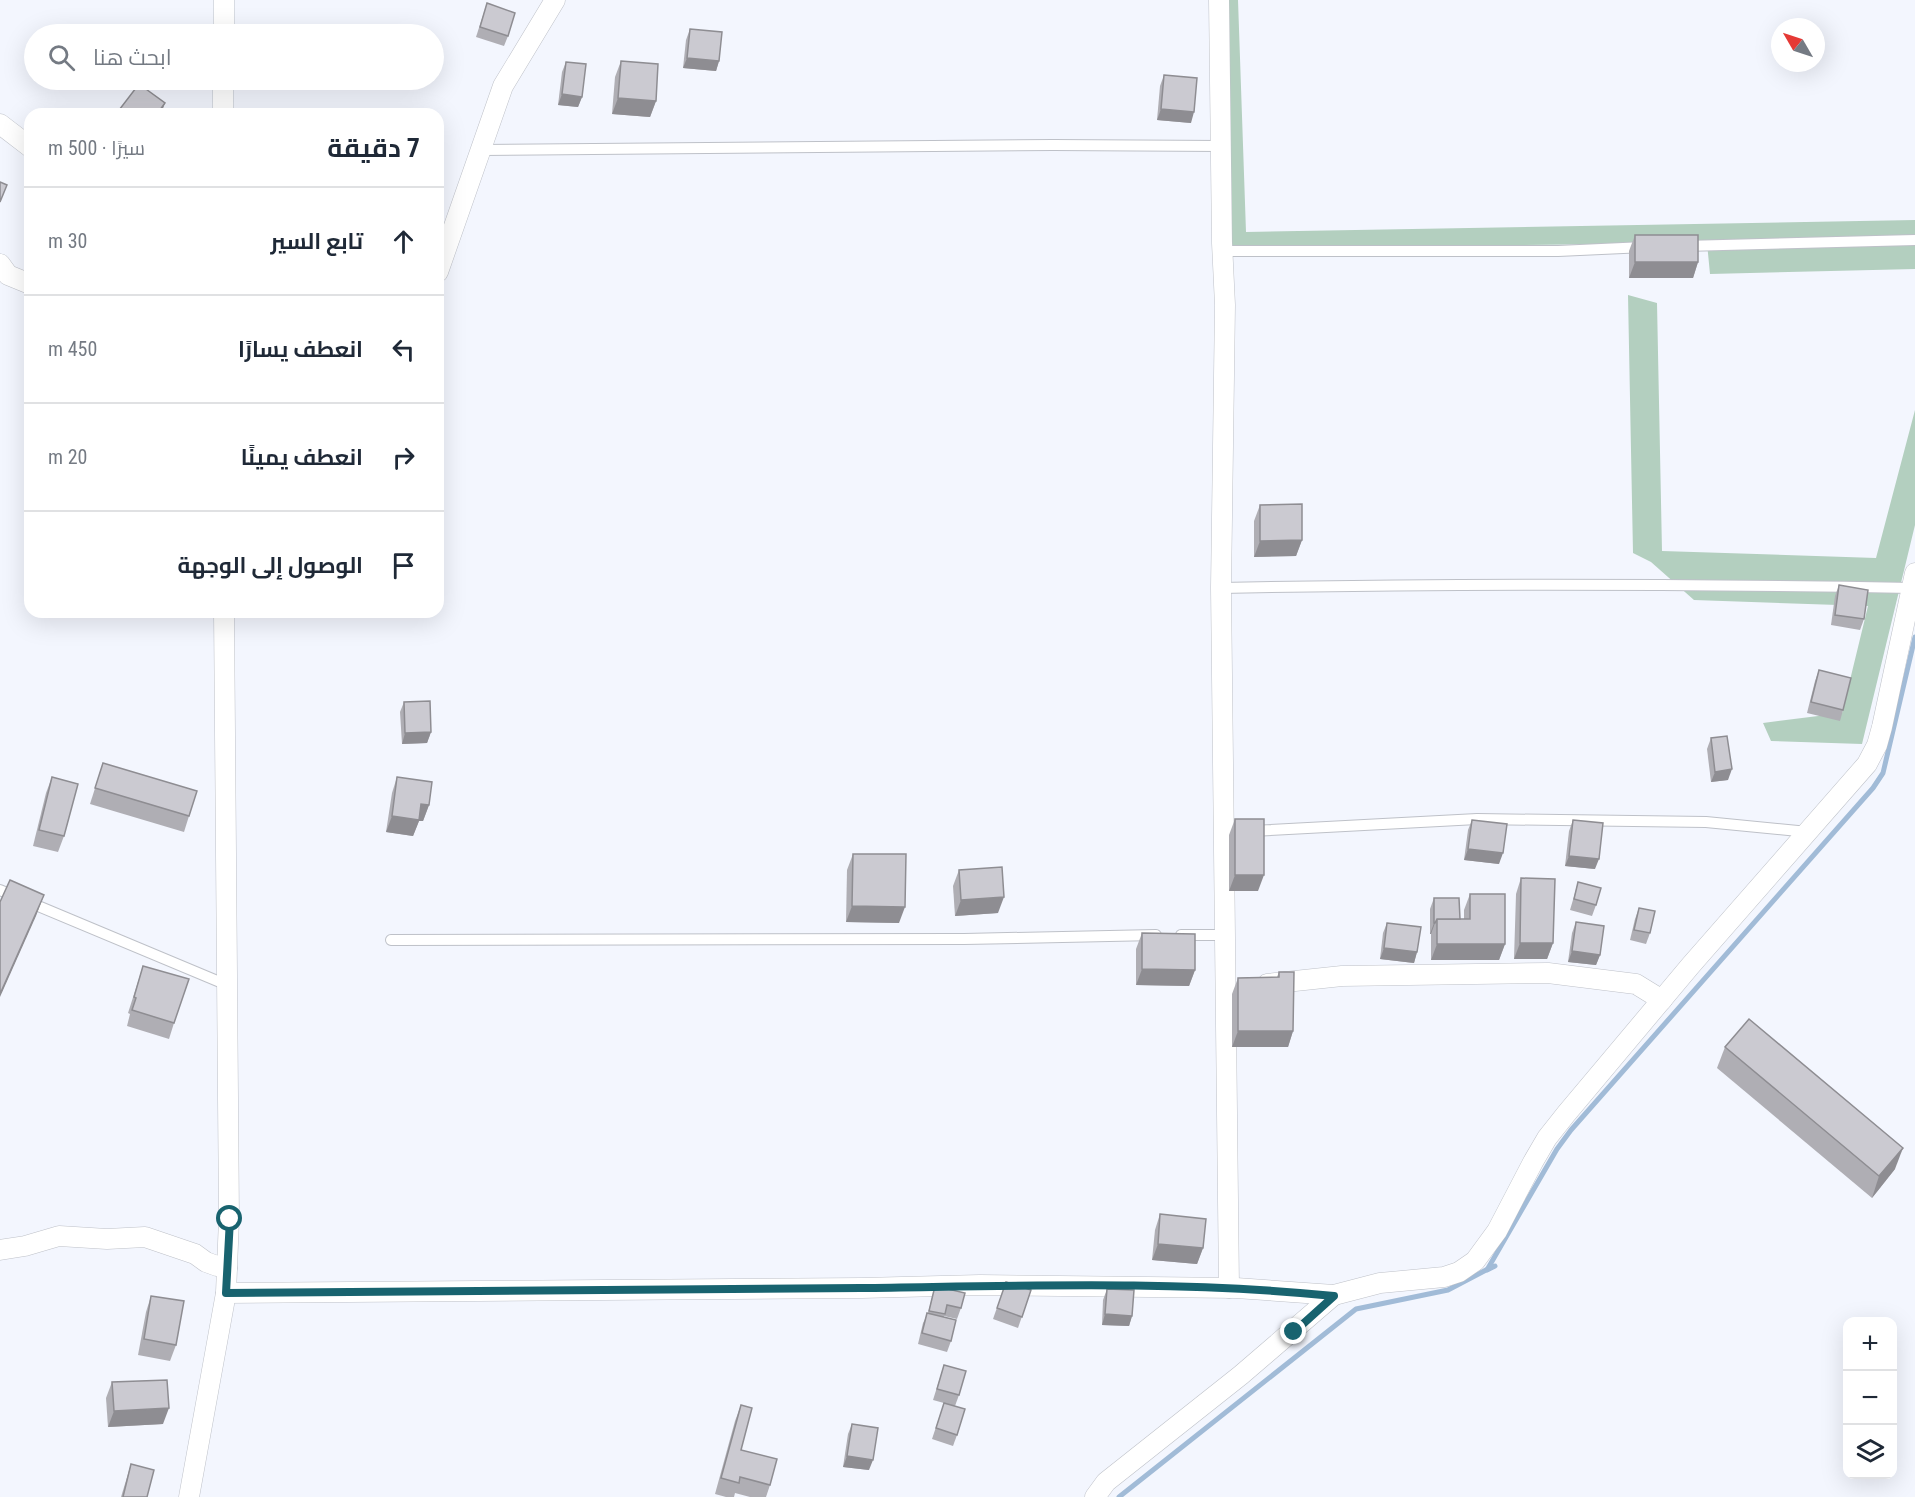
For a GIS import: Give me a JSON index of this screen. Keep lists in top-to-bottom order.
{
  "north": "top left",
  "page": {
    "search": "ابحث هنا",
    "heading": ["7 دقيقة", "سيرًا · 500 m"],
    "list": [
      ["تابع السير", "30 m"],
      ["انعطف يسارًا", "450 m"],
      ["انعطف يمينًا", "20 m"],
      "الوصول إلى الوجهة"
    ],
    "map_buttons": ["+", "−"]
  }
}
